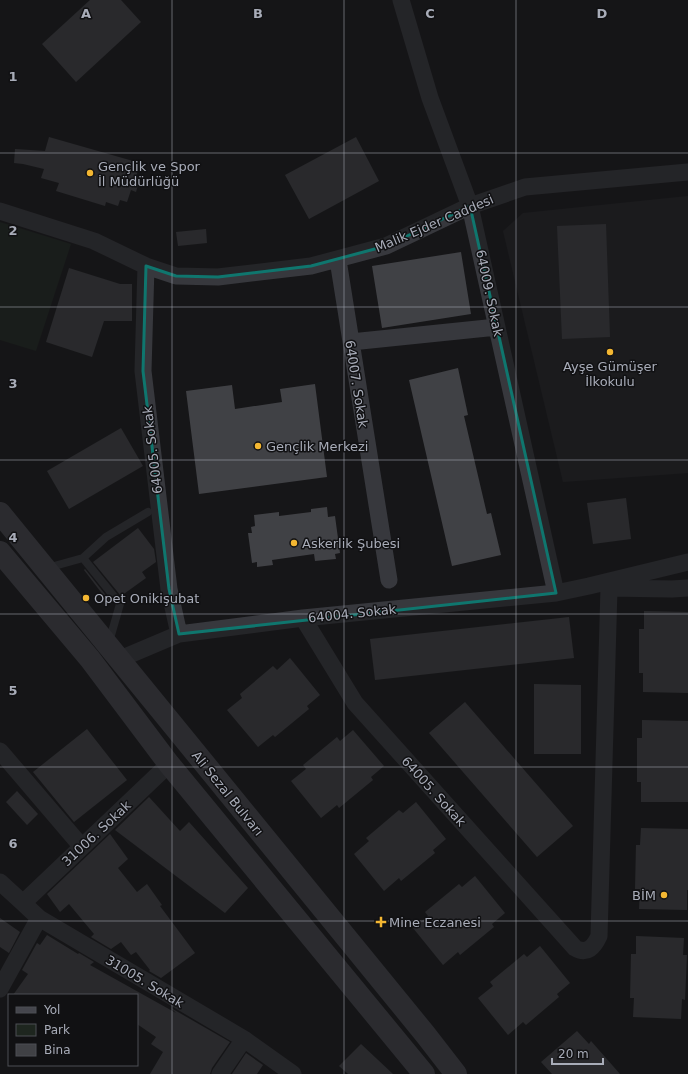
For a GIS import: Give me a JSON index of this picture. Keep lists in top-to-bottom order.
{
  "streets": {
    "main road": ["Ali Sezal Bulvarı"],
    "street": [
      "Malik Ejder Caddesi",
      "64009. Sokak",
      "64007. Sokak",
      "64005. Sokak",
      "64004. Sokak",
      "31006. Sokak",
      "31005. Sokak"
    ]
  },
  "crossings": [
    ["Malik Ejder Caddesi", "64009. Sokak"],
    ["Malik Ejder Caddesi", "64007. Sokak"],
    ["Malik Ejder Caddesi", "64005. Sokak"],
    ["64009. Sokak", "64004. Sokak"],
    ["64005. Sokak", "64004. Sokak"],
    ["64004. Sokak", "Ali Sezal Bulvarı"],
    ["Ali Sezal Bulvarı", "31006. Sokak"],
    ["31006. Sokak", "31005. Sokak"]
  ],
  "places": {
    "other": [
      "Gençlik ve Spor İl Müdürlüğü",
      "Ayşe Gümüşer İlkokulu",
      "Gençlik Merkezi",
      "Askerlik Şubesi",
      "Opet Onikişubat",
      "BİM"
    ],
    "health": ["Mine Eczanesi"]
  },
  "legend": ["Yol", "Park", "Bina"],
  "scale_bar": "20 m",
  "grid": {
    "columns": [
      "A",
      "B",
      "C",
      "D"
    ],
    "rows": [
      "1",
      "2",
      "3",
      "4",
      "5",
      "6"
    ]
  }
}
